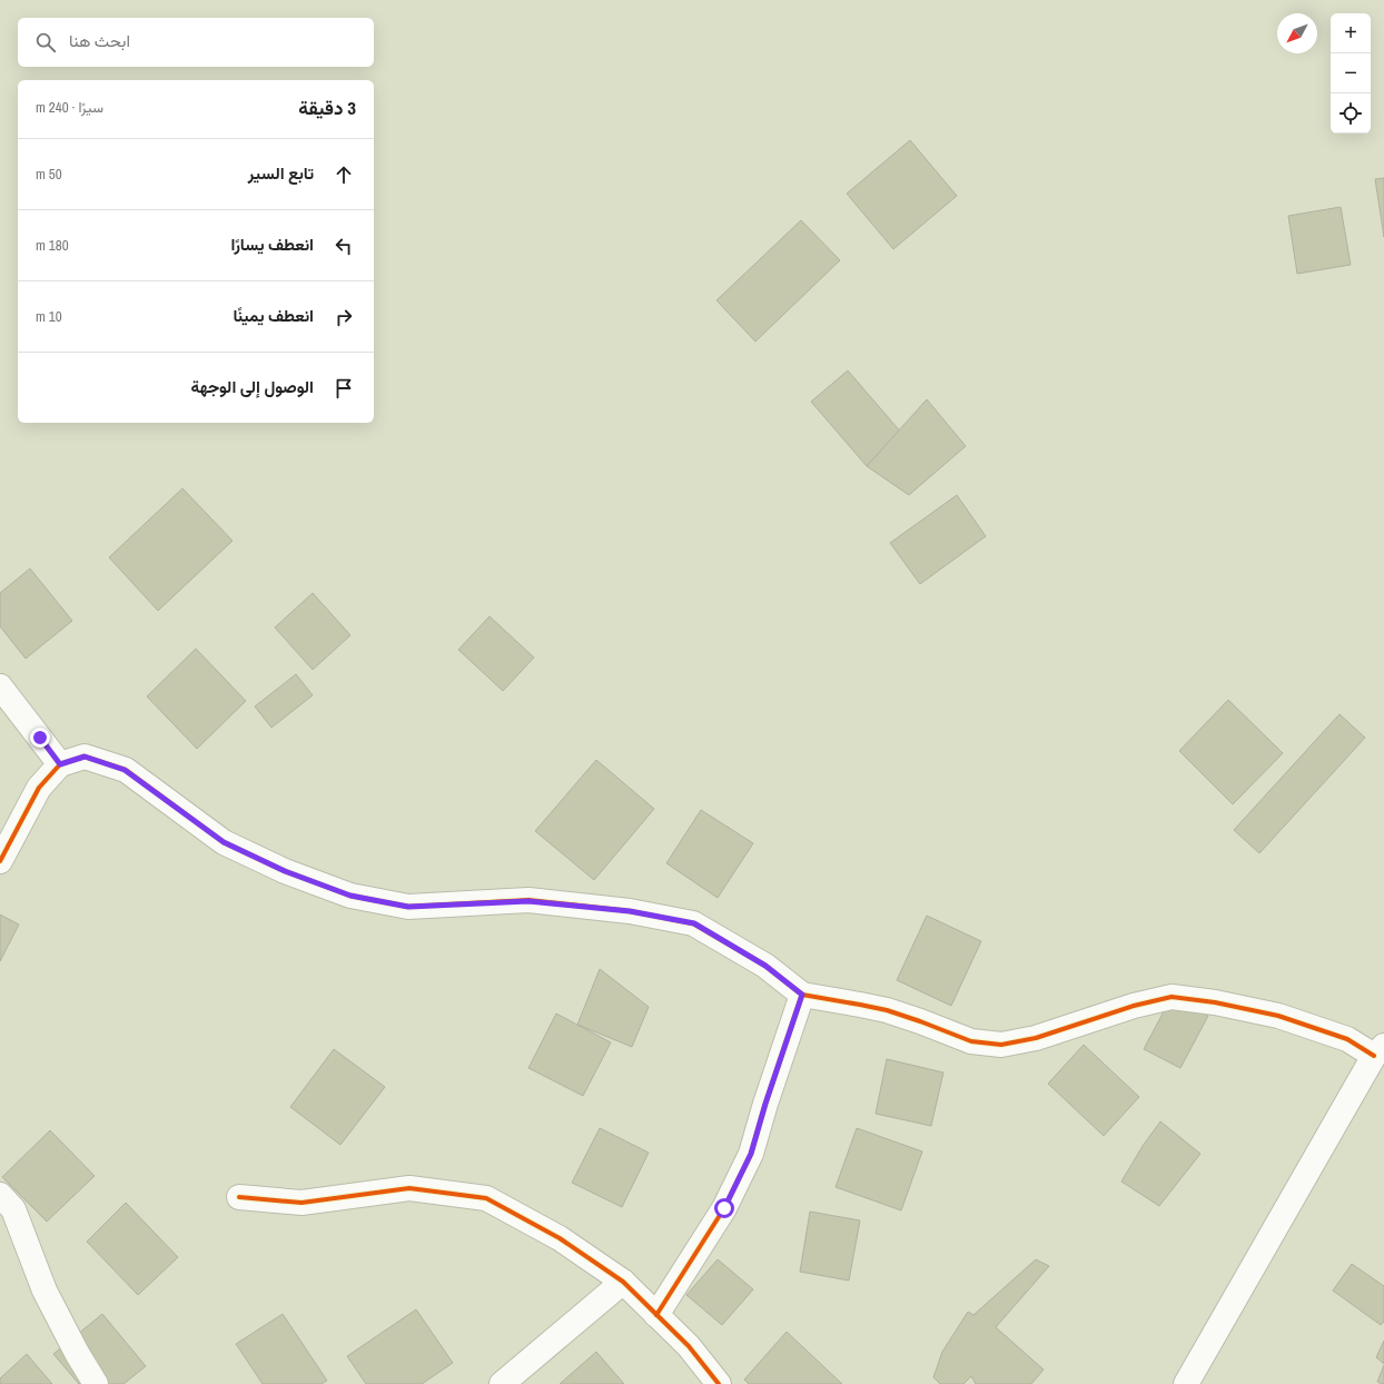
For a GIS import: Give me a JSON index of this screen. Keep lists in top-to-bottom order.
{
  "north": "bottom left",
  "page": {
    "map_buttons": ["+", "−"],
    "search": "ابحث هنا",
    "heading": ["3 دقيقة", "سيرًا · 240 m"],
    "list": [
      ["تابع السير", "50 m"],
      ["انعطف يسارًا", "180 m"],
      ["انعطف يمينًا", "10 m"],
      "الوصول إلى الوجهة"
    ]
  }
}
